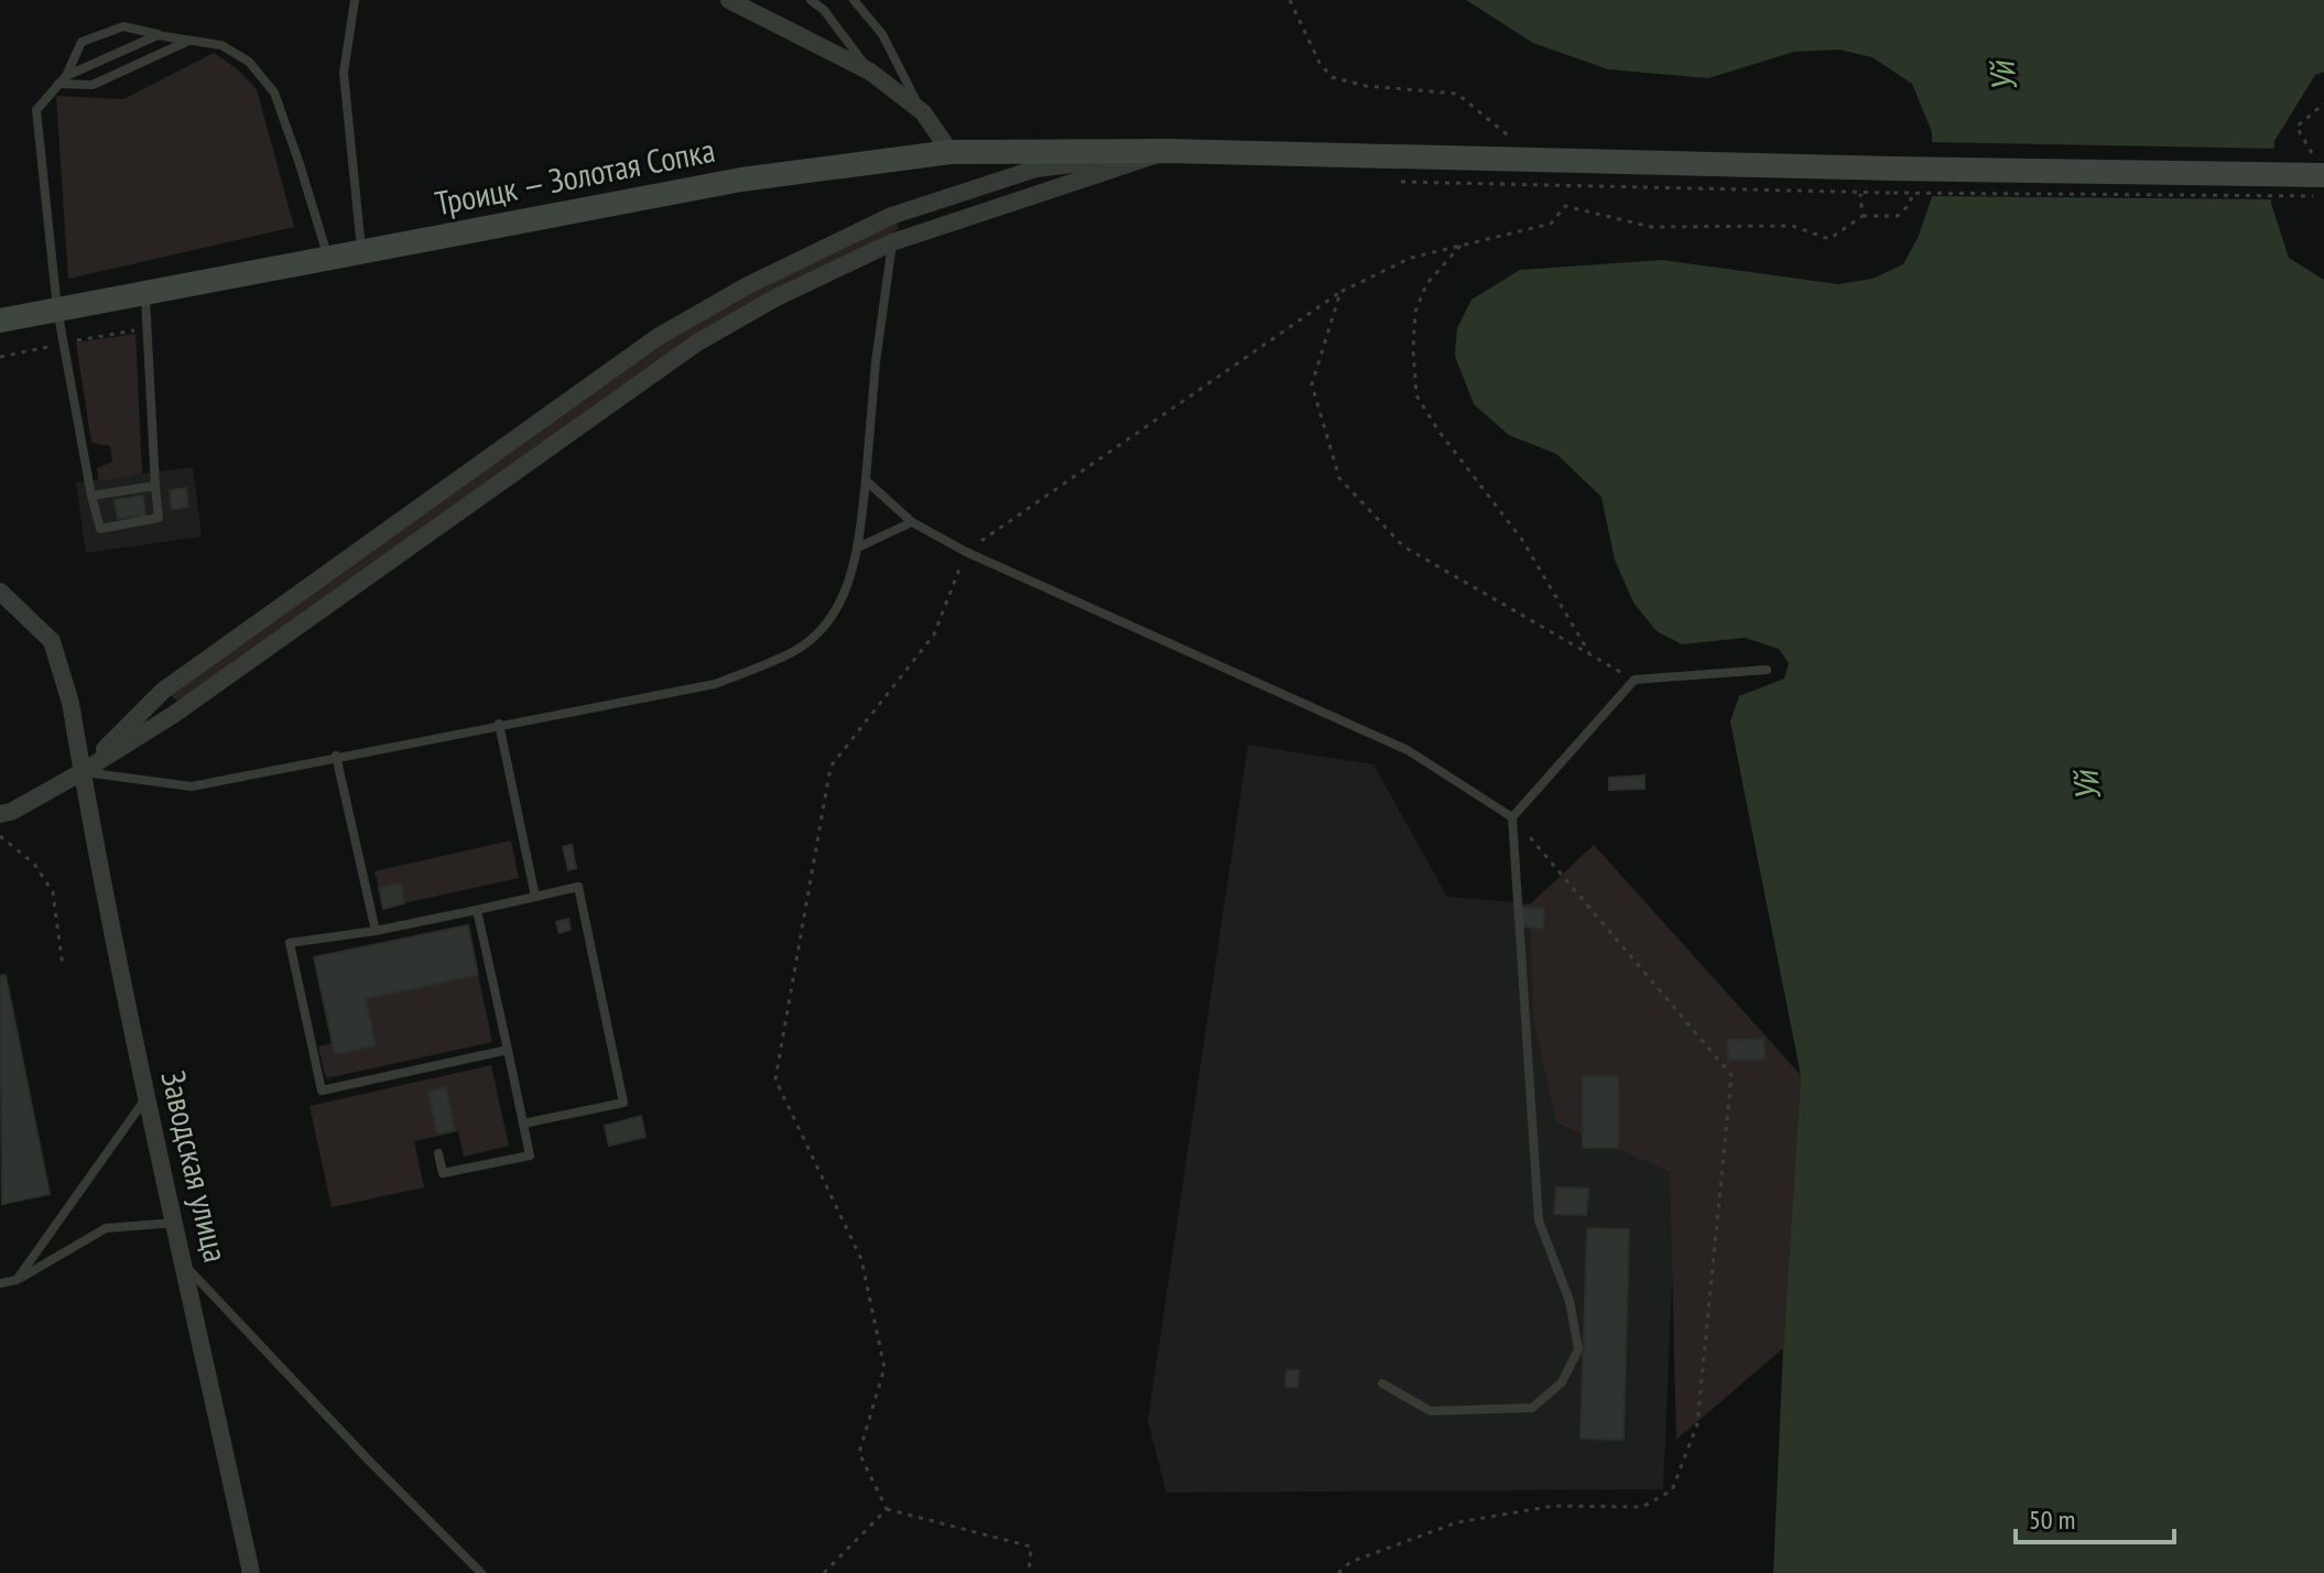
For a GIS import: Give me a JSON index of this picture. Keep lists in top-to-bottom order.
{
  "streets": {
    "street": ["Троицк — Золотая Сопка", "Заводская улица"]
  },
  "water": ["Уй"],
  "scale_bar": "50 m"
}
